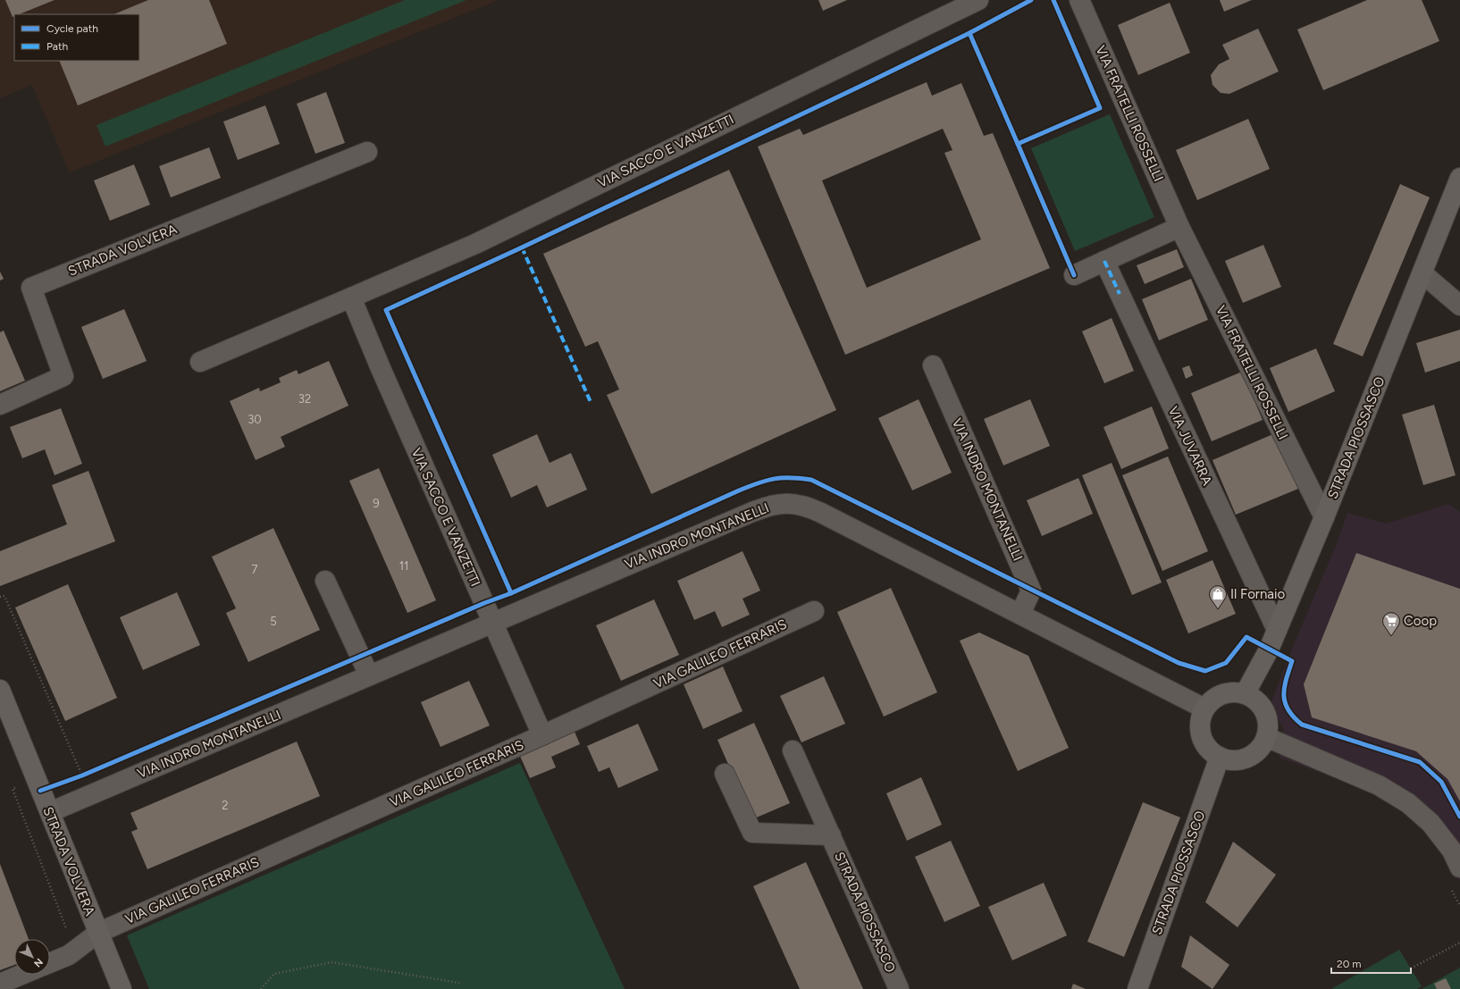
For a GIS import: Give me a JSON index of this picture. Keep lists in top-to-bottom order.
{
  "streets": {
    "street": [
      "VIA FRATELLI ROSSELLI",
      "VIA SACCO E VANZETTI",
      "STRADA VOLVERA",
      "STRADA PIOSSASCO",
      "VIA JUVARRA",
      "VIA INDRO MONTANELLI",
      "VIA GALILEO FERRARIS"
    ]
  },
  "crossings": [
    ["VIA FRATELLI ROSSELLI", "STRADA PIOSSASCO"],
    ["VIA SACCO E VANZETTI", "VIA INDRO MONTANELLI"],
    ["VIA SACCO E VANZETTI", "VIA GALILEO FERRARIS"],
    ["STRADA VOLVERA", "VIA INDRO MONTANELLI"],
    ["STRADA VOLVERA", "VIA GALILEO FERRARIS"],
    ["STRADA PIOSSASCO", "VIA JUVARRA"],
    ["STRADA PIOSSASCO", "VIA INDRO MONTANELLI"]
  ],
  "places": {
    "shop": ["Il Fornaio"],
    "supermarket": ["Coop"]
  },
  "house_numbers": [
    "32",
    "30",
    "9",
    "11",
    "7",
    "5",
    "2"
  ],
  "legend": ["Cycle path", "Path"],
  "scale_bar": "20 m",
  "north": "bottom right"
}
